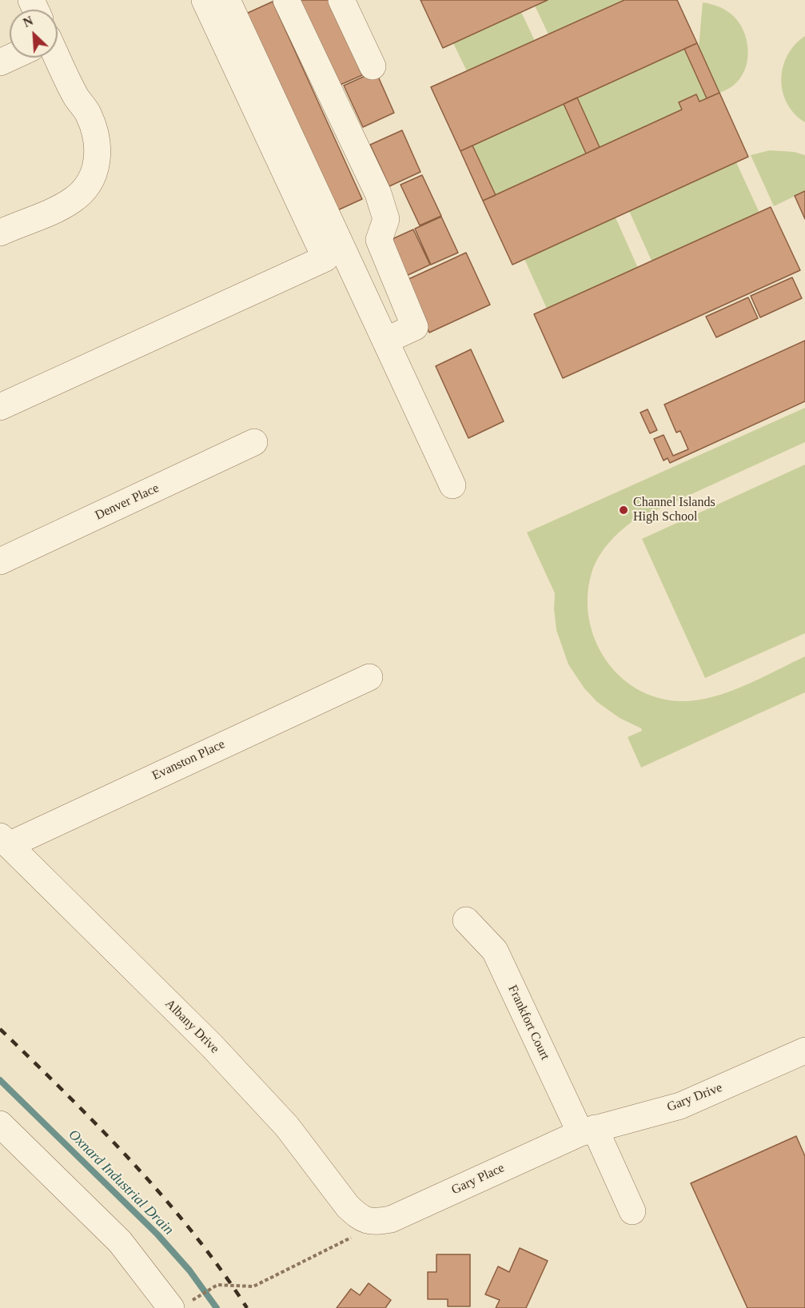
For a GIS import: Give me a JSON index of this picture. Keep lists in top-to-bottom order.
{
  "streets": {
    "street": [
      "Denver Place",
      "Evanston Place",
      "Frankfort Court",
      "Albany Drive",
      "Gary Drive",
      "Gary Place"
    ]
  },
  "crossings": [
    ["Evanston Place", "Albany Drive"],
    ["Frankfort Court", "Gary Drive"],
    ["Frankfort Court", "Gary Place"],
    ["Albany Drive", "Gary Place"],
    ["Gary Drive", "Gary Place"]
  ],
  "water": ["Oxnard Industrial Drain"],
  "places": ["Channel Islands High School"],
  "north": "top left"
}
